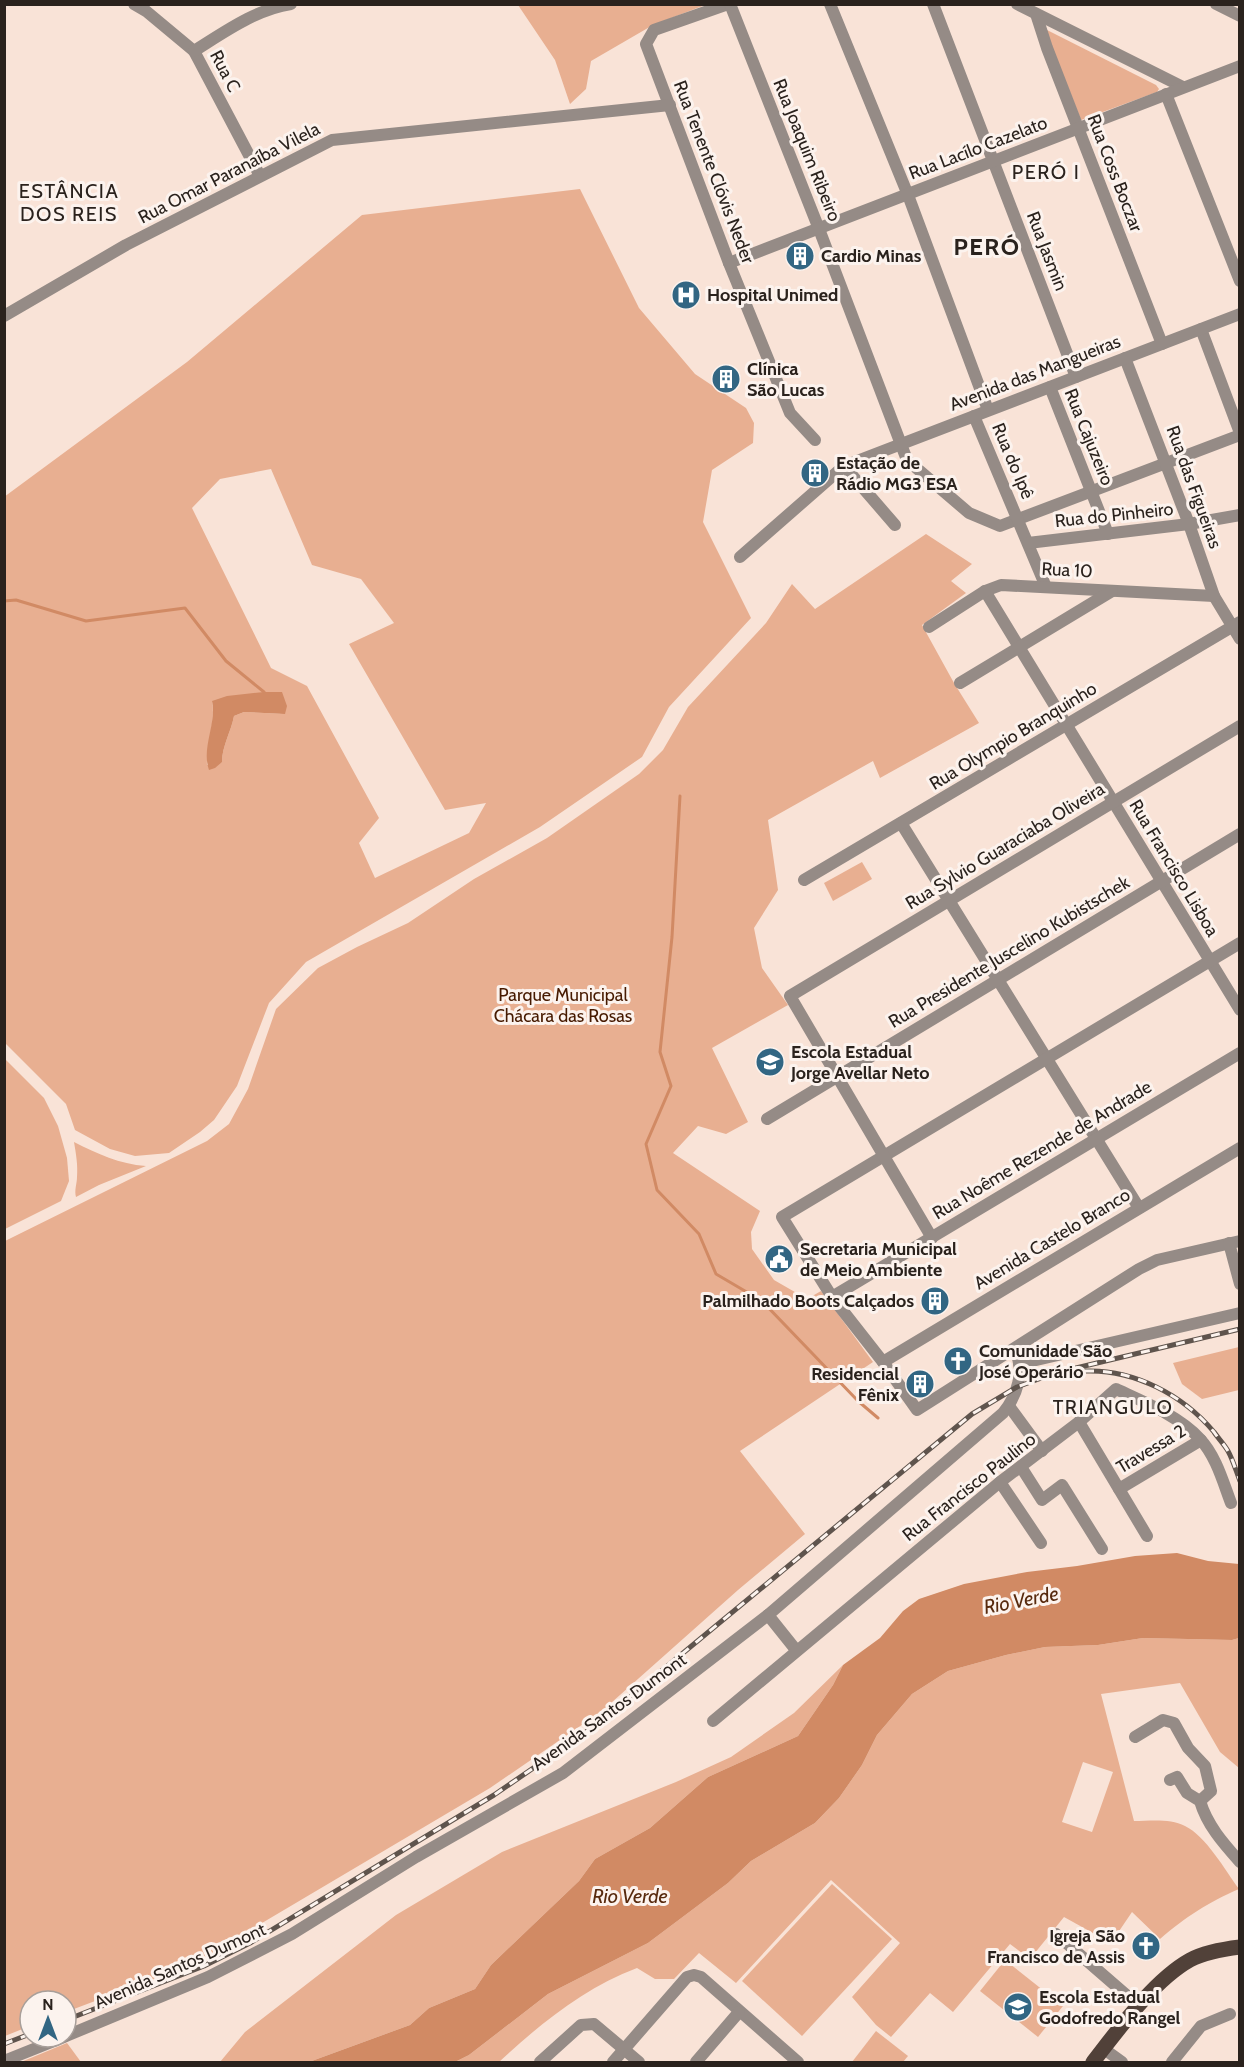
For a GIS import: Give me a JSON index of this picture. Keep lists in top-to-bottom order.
{
  "streets": {
    "street": [
      "Rua C",
      "Rua Lacílo Cazelato",
      "Rua Joaquim Ribeiro",
      "Rua Tenente Clóvis Neder",
      "Rua Omar Paranaíba Vilela",
      "Rua Coss Boczar",
      "Rua Jasmin",
      "Avenida das Mangueiras",
      "Rua Cajuzeiro",
      "Rua do Ipê",
      "Rua das Figueiras",
      "Rua do Pinheiro",
      "Rua 10",
      "Rua Olympio Branquinho",
      "Rua Sylvio Guaraciaba Oliveira",
      "Rua Francisco Lisboa",
      "Rua Presidente Juscelino Kubistschek",
      "Rua Noême Rezende de Andrade",
      "Avenida Castelo Branco",
      "Travessa 2",
      "Rua Francisco Paulino",
      "Avenida Santos Dumont"
    ]
  },
  "crossings": [
    ["Rua C", "Rua Omar Paranaíba Vilela"],
    ["Rua Lacílo Cazelato", "Rua Joaquim Ribeiro"],
    ["Rua Lacílo Cazelato", "Rua Tenente Clóvis Neder"],
    ["Rua Lacílo Cazelato", "Rua Coss Boczar"],
    ["Rua Lacílo Cazelato", "Rua Jasmin"],
    ["Rua Joaquim Ribeiro", "Rua Tenente Clóvis Neder"],
    ["Rua Joaquim Ribeiro", "Avenida das Mangueiras"],
    ["Rua Joaquim Ribeiro", "Rua Cajuzeiro"],
    ["Rua Joaquim Ribeiro", "Rua do Ipê"],
    ["Rua Joaquim Ribeiro", "Rua das Figueiras"],
    ["Rua Tenente Clóvis Neder", "Rua Omar Paranaíba Vilela"],
    ["Rua Coss Boczar", "Avenida das Mangueiras"],
    ["Rua Jasmin", "Avenida das Mangueiras"],
    ["Avenida das Mangueiras", "Rua Cajuzeiro"],
    ["Avenida das Mangueiras", "Rua do Ipê"],
    ["Avenida das Mangueiras", "Rua das Figueiras"],
    ["Rua Cajuzeiro", "Rua do Pinheiro"],
    ["Rua do Ipê", "Rua do Pinheiro"],
    ["Rua do Ipê", "Rua 10"],
    ["Rua das Figueiras", "Rua do Pinheiro"],
    ["Rua das Figueiras", "Rua 10"],
    ["Rua das Figueiras", "Rua Olympio Branquinho"],
    ["Rua 10", "Rua Francisco Lisboa"],
    ["Rua Olympio Branquinho", "Rua Francisco Lisboa"],
    ["Rua Sylvio Guaraciaba Oliveira", "Rua Francisco Lisboa"],
    ["Rua Sylvio Guaraciaba Oliveira", "Rua Presidente Juscelino Kubistschek"],
    ["Rua Francisco Lisboa", "Rua Presidente Juscelino Kubistschek"],
    ["Travessa 2", "Rua Francisco Paulino"]
  ],
  "districts": [
    "PERÓ I",
    "ESTÂNCIA DOS REIS",
    "PERÓ",
    "TRIANGULO"
  ],
  "water": ["Rio Verde"],
  "parks": ["Parque Municipal Chácara das Rosas"],
  "places": {
    "building": [
      "Cardio Minas",
      "Clínica São Lucas",
      "Estação de Rádio MG3 ESA",
      "Palmilhado Boots Calçados",
      "Residencial Fênix"
    ],
    "hospital": ["Hospital Unimed"],
    "school or university": ["Escola Estadual Jorge Avellar Neto", "Escola Estadual Godofredo Rangel"],
    "public building": ["Secretaria Municipal de Meio Ambiente"],
    "church": ["Comunidade São José Operário", "Igreja São Francisco de Assis"]
  },
  "north": "top"
}
